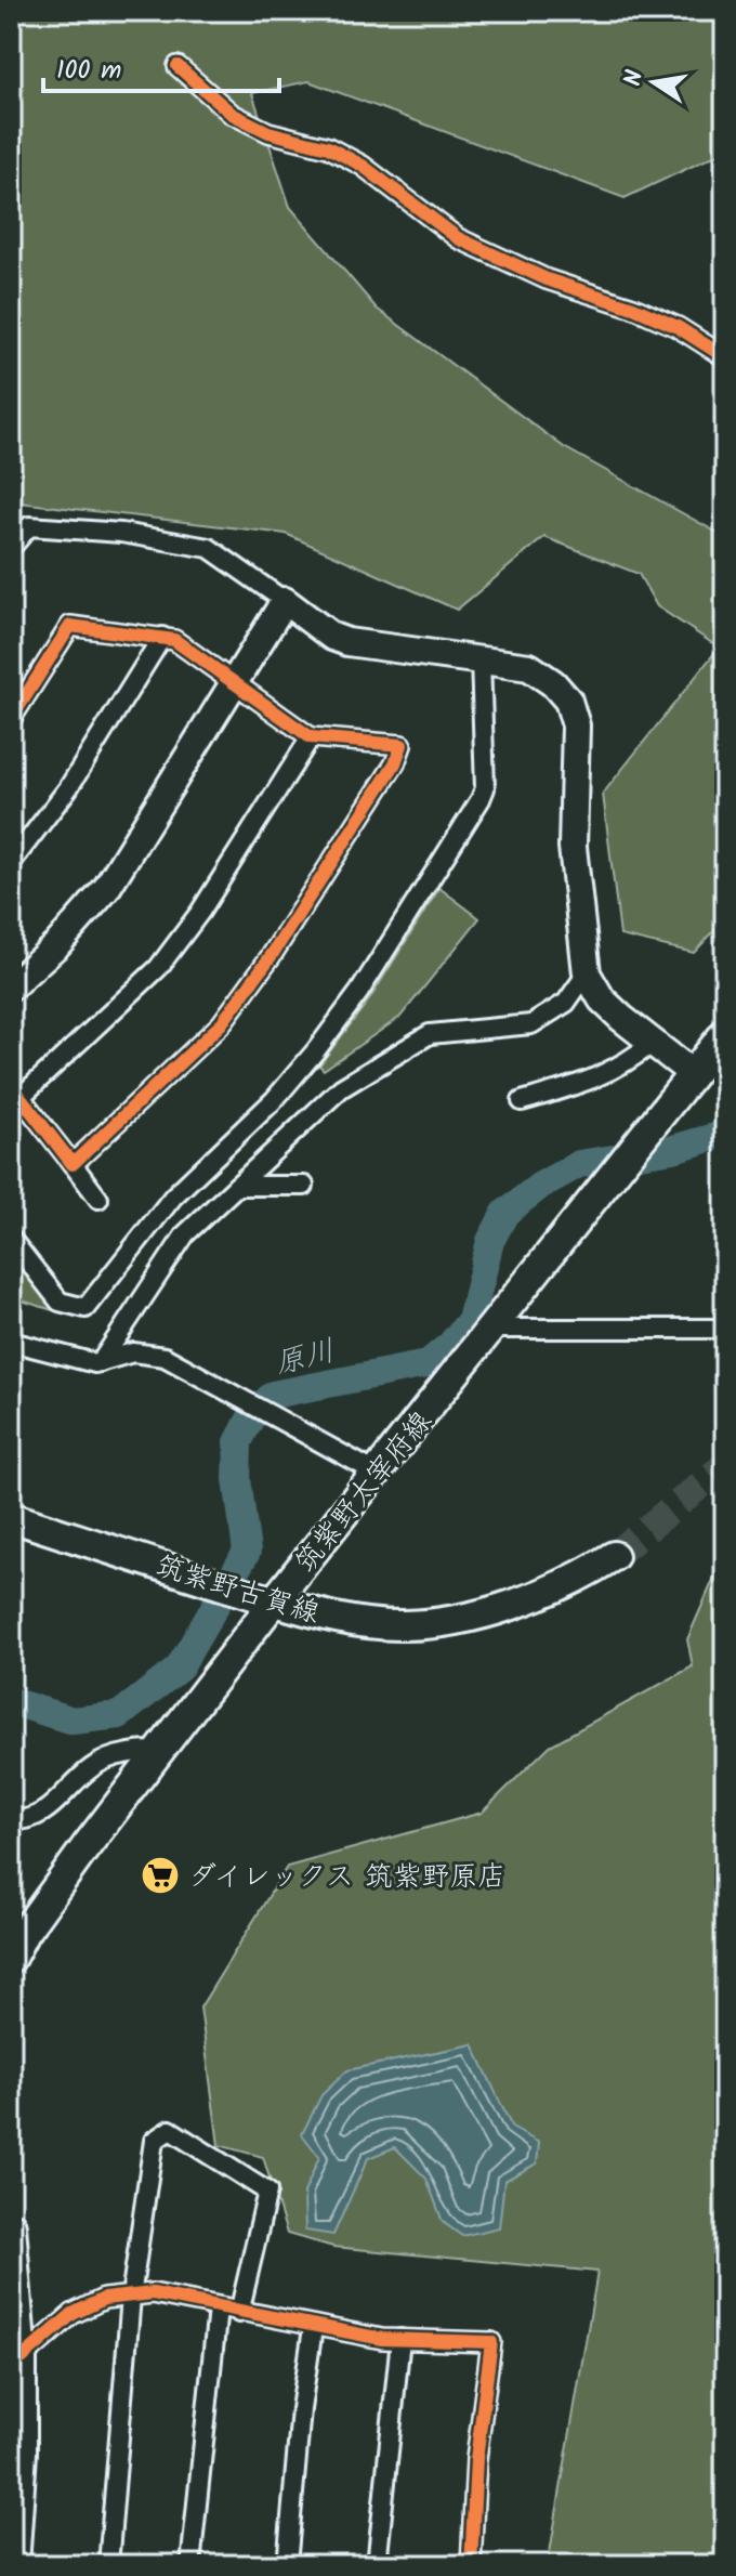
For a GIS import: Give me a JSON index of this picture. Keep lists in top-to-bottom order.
{
  "streets": {
    "main road": ["筑紫野太宰府線", "筑紫野古賀線"]
  },
  "crossings": [
    ["筑紫野太宰府線", "筑紫野古賀線"]
  ],
  "water": ["原川"],
  "places": {
    "supermarket": ["ダイレックス 筑紫野原店"]
  },
  "scale_bar": "100 m",
  "north": "left"
}
